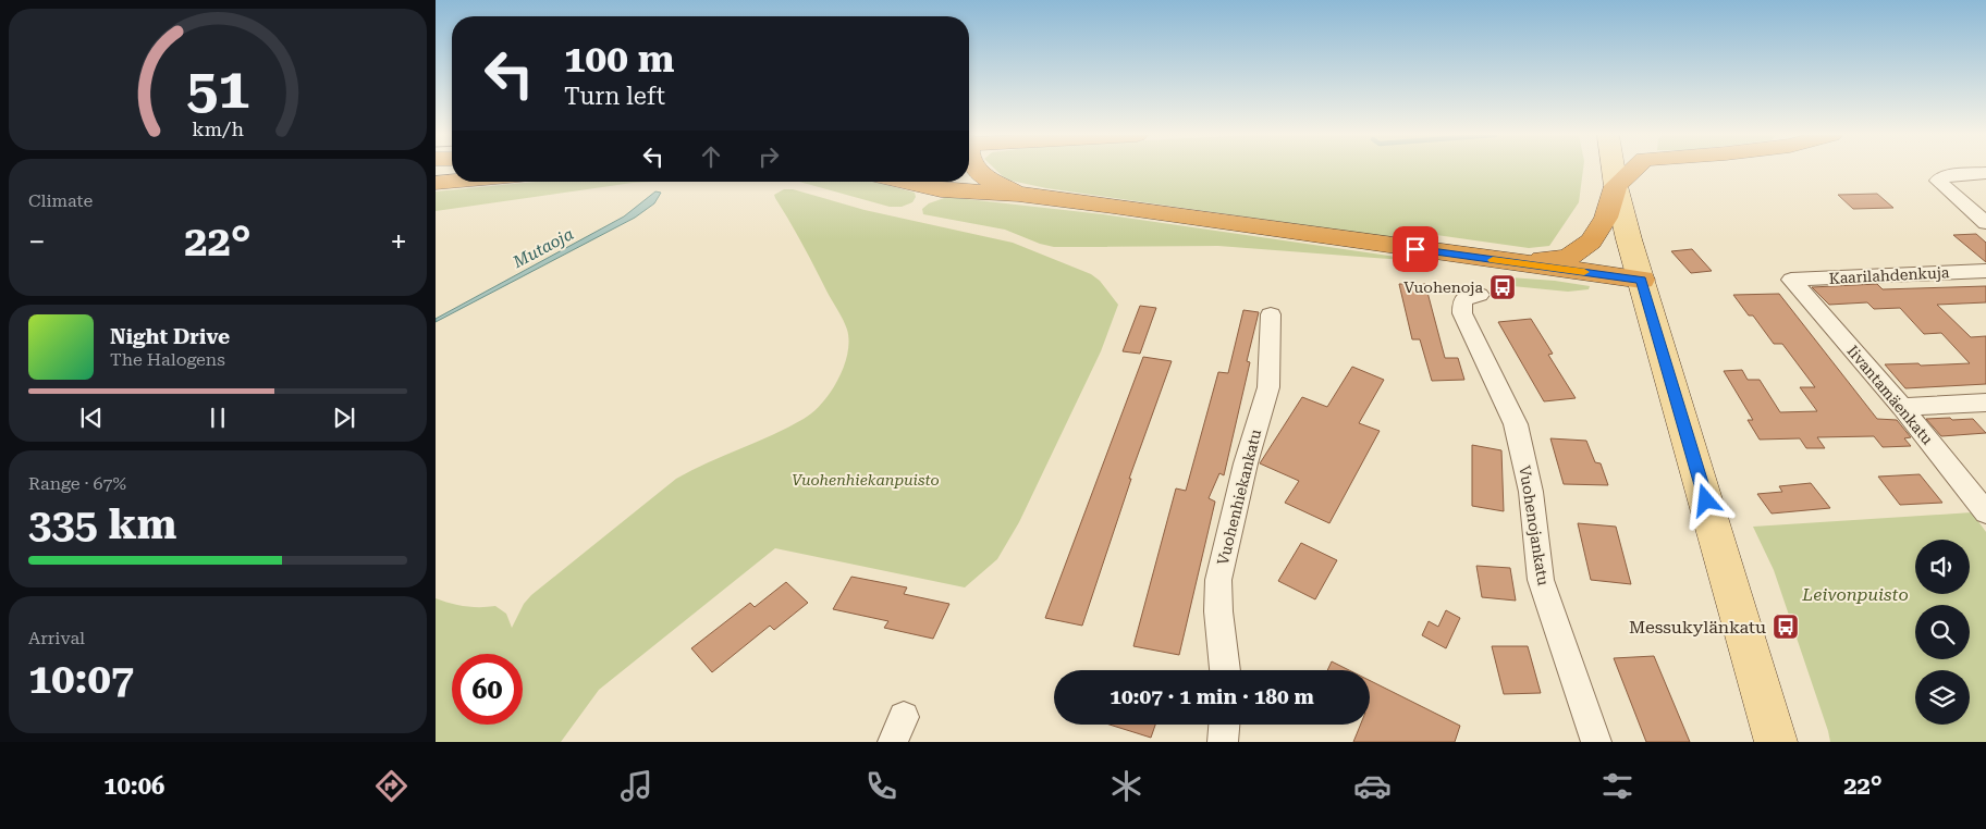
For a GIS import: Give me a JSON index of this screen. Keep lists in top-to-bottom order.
{
  "streets": {
    "street": [
      "Kaarilahdenkuja",
      "Iivantamäenkatu",
      "Vuohenhiekankatu",
      "Vuohenojankatu"
    ]
  },
  "crossings": [
    ["Kaarilahdenkuja", "Iivantamäenkatu"]
  ],
  "water": ["Mutaoja"],
  "parks": ["Vuohenhiekanpuisto", "Leivonpuisto"],
  "places": {
    "bus stop": ["Vuohenoja", "Messukylänkatu"]
  },
  "page": {
    "turn": ["100 m", "Turn left"],
    "tile": [
      "Climate",
      ["Range · 67%", "335 km"],
      ["Arrival", "10:07"]
    ],
    "heat": ["−", "22°", "+"],
    "song": ["Night Drive", "The Halogens"],
    "limit": "60",
    "trip": "10:07 · 1 min · 180 m",
    "tabs": ["10:06", "22°"],
    "gauge": ["51", "km/h"]
  }
}
